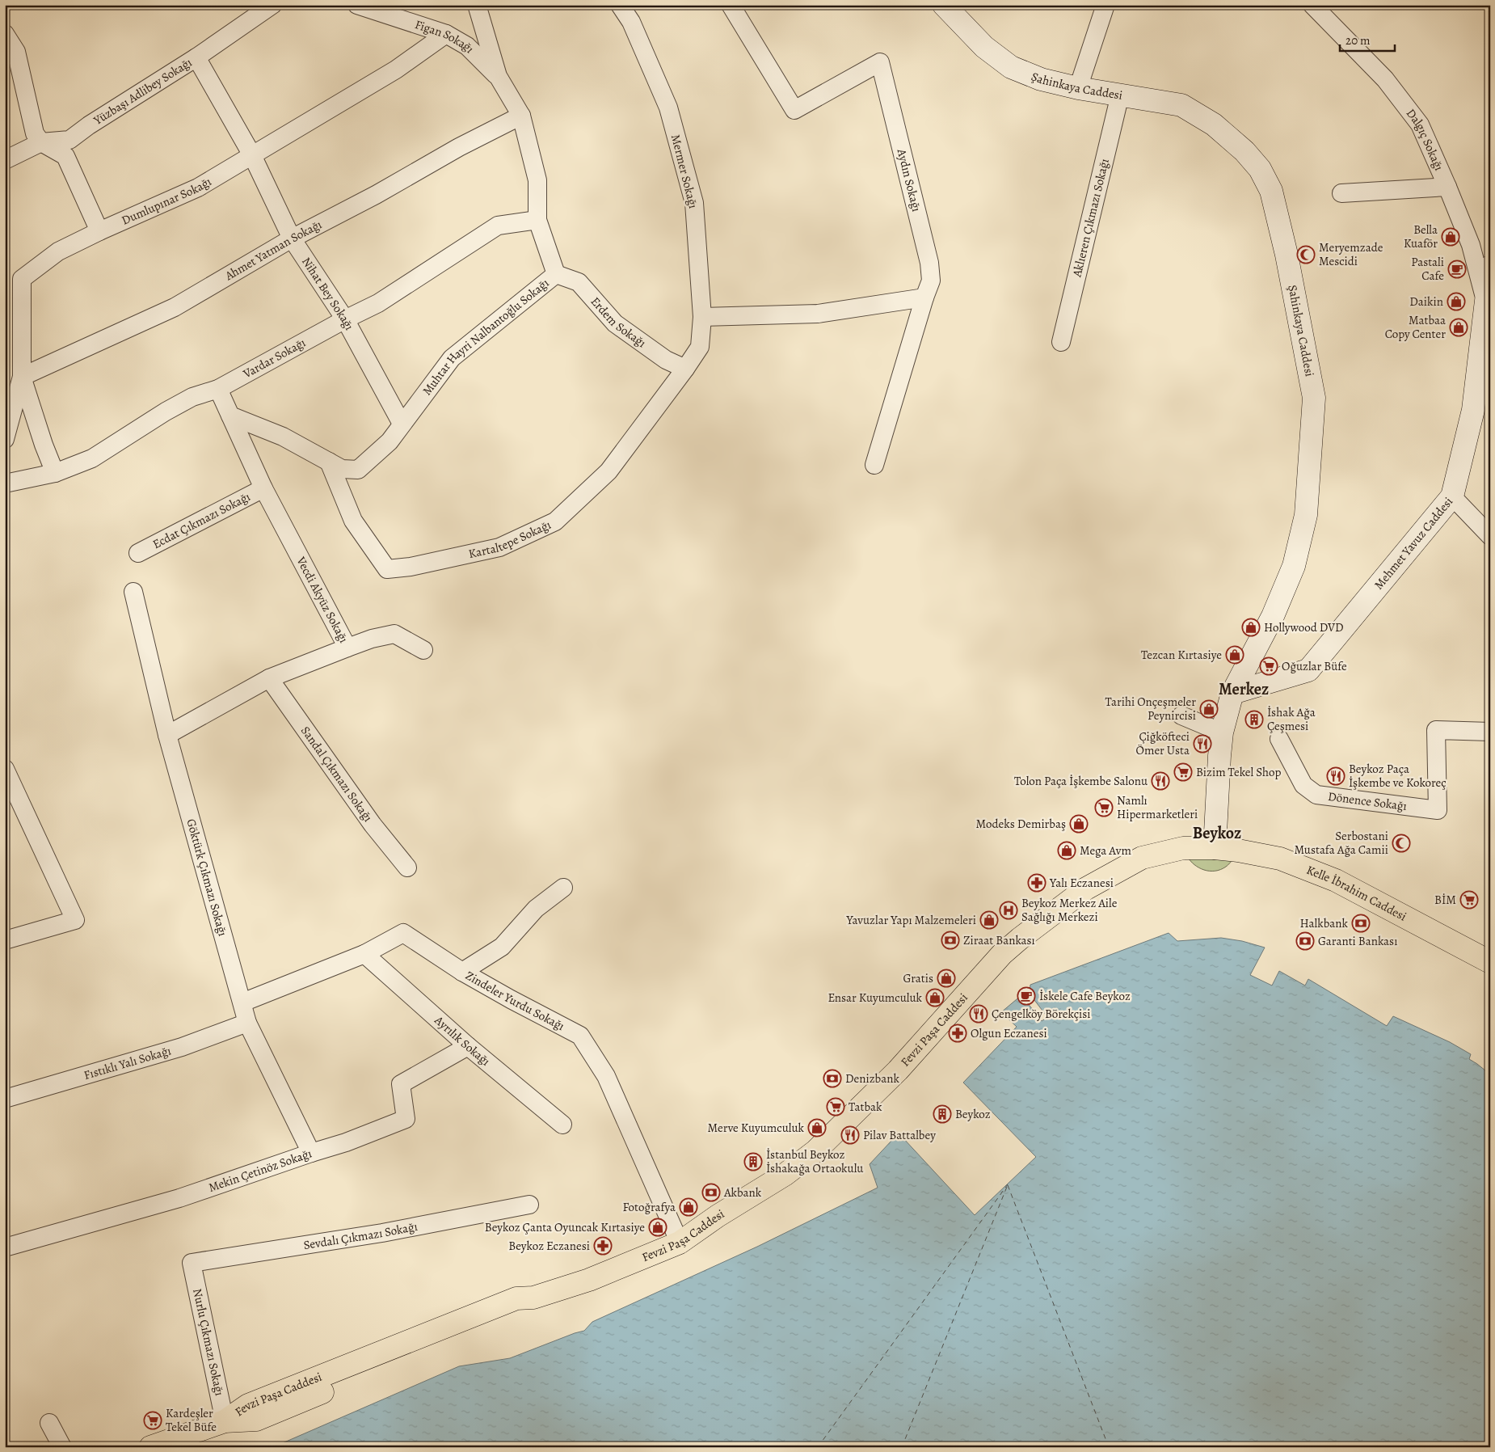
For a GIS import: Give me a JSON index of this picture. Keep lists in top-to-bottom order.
{
  "streets": {
    "main road": ["Kelle İbrahim Caddesi", "Fevzi Paşa Caddesi"],
    "street": [
      "Figan Sokağı",
      "Şahinkaya Caddesi",
      "Yüzbaşı Adlibey Sokağı",
      "Dalgıç Sokağı",
      "Mermer Sokağı",
      "Aydın Sokağı",
      "Dumlupınar Sokağı",
      "Aklıeren Çıkmazı Sokağı",
      "Ahmet Yatman Sokağı",
      "Nihat Bey Sokağı",
      "Erdem Sokağı",
      "Muhtar Hayri Nalbantoğlu Sokağı",
      "Vardar Sokağı",
      "Ecdat Çıkmazı Sokağı",
      "Kartaltepe Sokağı",
      "Mehmet Yavuz Caddesi",
      "Vecdi Akyüz Sokağı",
      "Sandal Çıkmazı Sokağı",
      "Dönence Sokağı",
      "Göktürk Çıkmazı Sokağı",
      "Zindeler Yurdu Sokağı",
      "Ayrılık Sokağı",
      "Fıstıklı Yalı Sokağı",
      "Mekin Çetinöz Sokağı",
      "Sevdalı Çıkmazı Sokağı",
      "Nurlu Çıkmazı Sokağı"
    ]
  },
  "crossings": [
    ["Figan Sokağı", "Dumlupınar Sokağı"],
    ["Figan Sokağı", "Muhtar Hayri Nalbantoğlu Sokağı"],
    ["Şahinkaya Caddesi", "Aklıeren Çıkmazı Sokağı"],
    ["Şahinkaya Caddesi", "Mehmet Yavuz Caddesi"],
    ["Şahinkaya Caddesi", "Kelle İbrahim Caddesi"],
    ["Şahinkaya Caddesi", "Fevzi Paşa Caddesi"],
    ["Yüzbaşı Adlibey Sokağı", "Nihat Bey Sokağı"],
    ["Dalgıç Sokağı", "Mehmet Yavuz Caddesi"],
    ["Mermer Sokağı", "Erdem Sokağı"],
    ["Mermer Sokağı", "Kartaltepe Sokağı"],
    ["Dumlupınar Sokağı", "Ahmet Yatman Sokağı"],
    ["Dumlupınar Sokağı", "Nihat Bey Sokağı"],
    ["Ahmet Yatman Sokağı", "Nihat Bey Sokağı"],
    ["Ahmet Yatman Sokağı", "Muhtar Hayri Nalbantoğlu Sokağı"],
    ["Nihat Bey Sokağı", "Muhtar Hayri Nalbantoğlu Sokağı"],
    ["Nihat Bey Sokağı", "Vardar Sokağı"],
    ["Erdem Sokağı", "Muhtar Hayri Nalbantoğlu Sokağı"],
    ["Erdem Sokağı", "Kartaltepe Sokağı"],
    ["Muhtar Hayri Nalbantoğlu Sokağı", "Vardar Sokağı"],
    ["Muhtar Hayri Nalbantoğlu Sokağı", "Kartaltepe Sokağı"],
    ["Muhtar Hayri Nalbantoğlu Sokağı", "Vecdi Akyüz Sokağı"],
    ["Ecdat Çıkmazı Sokağı", "Vecdi Akyüz Sokağı"],
    ["Vecdi Akyüz Sokağı", "Sandal Çıkmazı Sokağı"],
    ["Vecdi Akyüz Sokağı", "Göktürk Çıkmazı Sokağı"],
    ["Göktürk Çıkmazı Sokağı", "Zindeler Yurdu Sokağı"],
    ["Göktürk Çıkmazı Sokağı", "Fıstıklı Yalı Sokağı"],
    ["Göktürk Çıkmazı Sokağı", "Mekin Çetinöz Sokağı"],
    ["Kelle İbrahim Caddesi", "Fevzi Paşa Caddesi"],
    ["Zindeler Yurdu Sokağı", "Fevzi Paşa Caddesi"],
    ["Zindeler Yurdu Sokağı", "Ayrılık Sokağı"],
    ["Fevzi Paşa Caddesi", "Nurlu Çıkmazı Sokağı"],
    ["Ayrılık Sokağı", "Mekin Çetinöz Sokağı"],
    ["Sevdalı Çıkmazı Sokağı", "Nurlu Çıkmazı Sokağı"]
  ],
  "districts": ["Merkez", "Beykoz"],
  "places": {
    "shop": [
      "Bella Kuaför",
      "Daikin",
      "Matbaa Copy Center",
      "Hollywood DVD",
      "Tezcan Kırtasiye",
      "Tarihi Onçeşmeler Peynircisi",
      "Modeks Demirbaş",
      "Mega Avm",
      "Yavuzlar Yapı Malzemeleri",
      "Gratis",
      "Ensar Kuyumculuk",
      "Merve Kuyumculuk",
      "Fotoğrafya",
      "Beykoz Çanta Oyuncak Kırtasiye"
    ],
    "mosque": ["Meryemzade Mescidi", "Serbostani Mustafa Ağa Camii"],
    "cafe": ["Pastali Cafe", "İskele Cafe Beykoz"],
    "supermarket": [
      "Oğuzlar Büfe",
      "Bizim Tekel Shop",
      "Namlı Hipermarketleri",
      "BİM",
      "Tatbak",
      "Kardeşler Tekel Büfe"
    ],
    "building": ["İshak Ağa Çeşmesi", "Beykoz", "İstanbul Beykoz İshakağa Ortaokulu"],
    "restaurant": [
      "Çiğköfteci Ömer Usta",
      "Beykoz Paça İşkembe ve Kokoreç",
      "Tolon Paça İşkembe Salonu",
      "Çengelköy Börekçisi",
      "Pilav Battalbey"
    ],
    "pharmacy": ["Yalı Eczanesi", "Olgun Eczanesi", "Beykoz Eczanesi"],
    "hospital": ["Beykoz Merkez Aile Sağlığı Merkezi"],
    "bank": [
      "Halkbank",
      "Ziraat Bankası",
      "Garanti Bankası",
      "Denizbank",
      "Akbank"
    ]
  },
  "scale_bar": "20 m"
}
